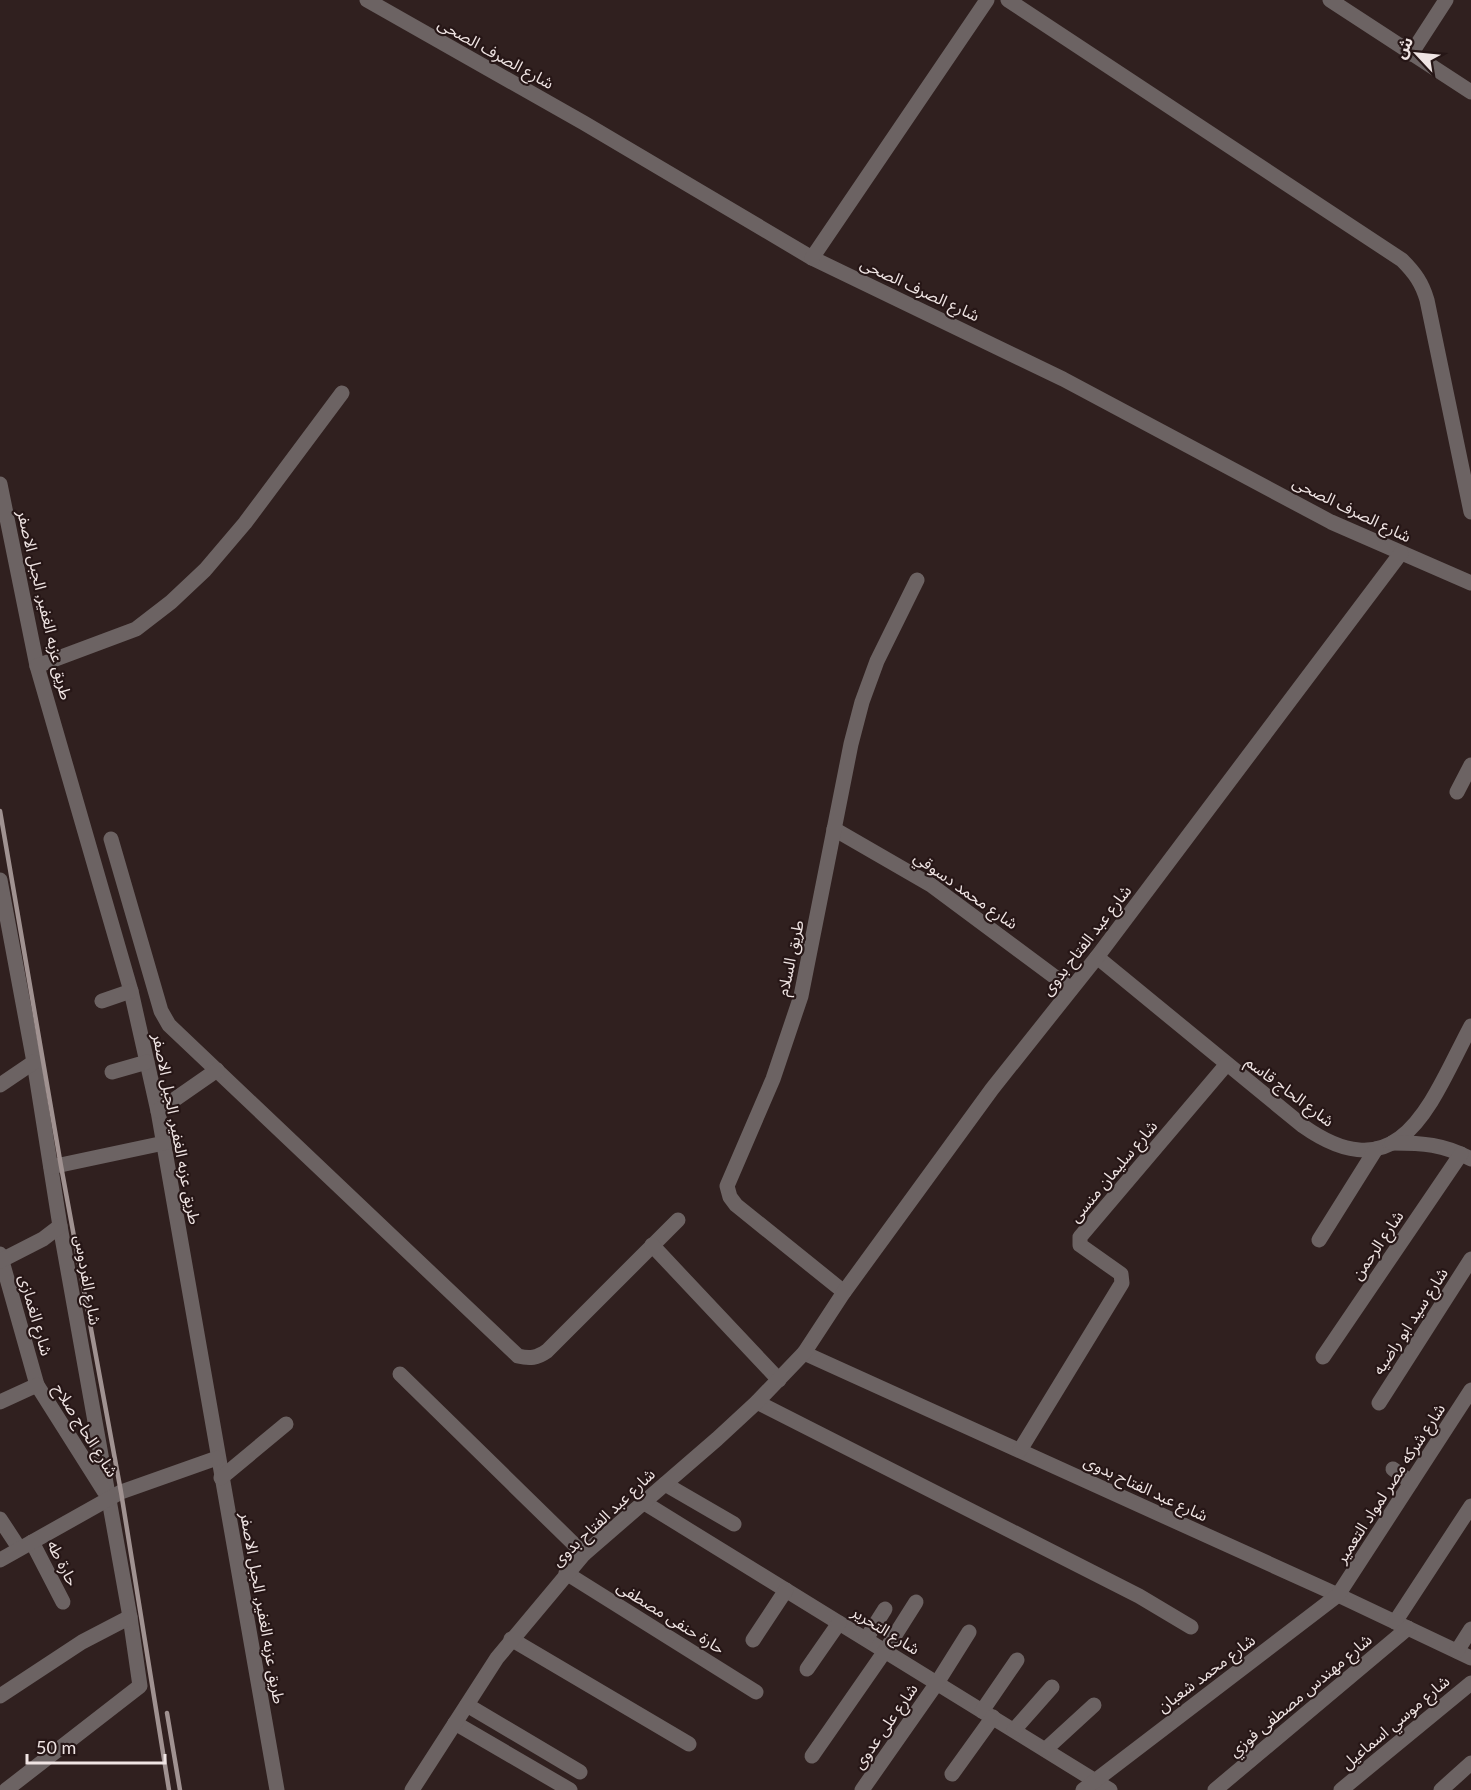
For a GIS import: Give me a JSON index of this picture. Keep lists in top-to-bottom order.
{
  "streets": {
    "street": [
      "شارع الصرف الصحى",
      "طريق عزبه الغفير, الجبل الاصفر",
      "شارع محمد دسوقي",
      "شارع عبد الفتاح بدوى",
      "طريق السلام",
      "شارع الحاج قاسم",
      "شارع سليمان منسى",
      "شارع الرحمن",
      "شارع الفردوس",
      "شارع الغمازى",
      "شارع سيد ابو راضيه",
      "شارع الحاج صلاح",
      "شارع شركه مصر لمواد التعمير",
      "حارة طه",
      "حارة حنفى مصطفى",
      "شارع التحرير",
      "شارع محمد شعبان",
      "شارع مهندس مصطفى فوزي",
      "شارع موسي اسماعيل",
      "شارع على عدوى"
    ]
  },
  "crossings": [
    ["شارع الصرف الصحى", "شارع عبد الفتاح بدوى"],
    ["شارع محمد دسوقي", "شارع عبد الفتاح بدوى"],
    ["شارع محمد دسوقي", "طريق السلام"],
    ["شارع عبد الفتاح بدوى", "طريق السلام"],
    ["شارع عبد الفتاح بدوى", "شارع الحاج قاسم"],
    ["شارع عبد الفتاح بدوى", "شارع سليمان منسى"],
    ["شارع عبد الفتاح بدوى", "شارع شركه مصر لمواد التعمير"],
    ["شارع عبد الفتاح بدوى", "حارة حنفى مصطفى"],
    ["شارع عبد الفتاح بدوى", "شارع التحرير"],
    ["شارع عبد الفتاح بدوى", "شارع محمد شعبان"],
    ["شارع عبد الفتاح بدوى", "شارع مهندس مصطفى فوزي"],
    ["شارع الحاج قاسم", "شارع سليمان منسى"],
    ["شارع الفردوس", "شارع الحاج صلاح"],
    ["شارع الغمازى", "شارع الحاج صلاح"],
    ["شارع شركه مصر لمواد التعمير", "شارع محمد شعبان"],
    ["شارع التحرير", "شارع محمد شعبان"],
    ["شارع التحرير", "شارع على عدوى"]
  ],
  "scale_bar": "50 m",
  "north": "top left"
}
